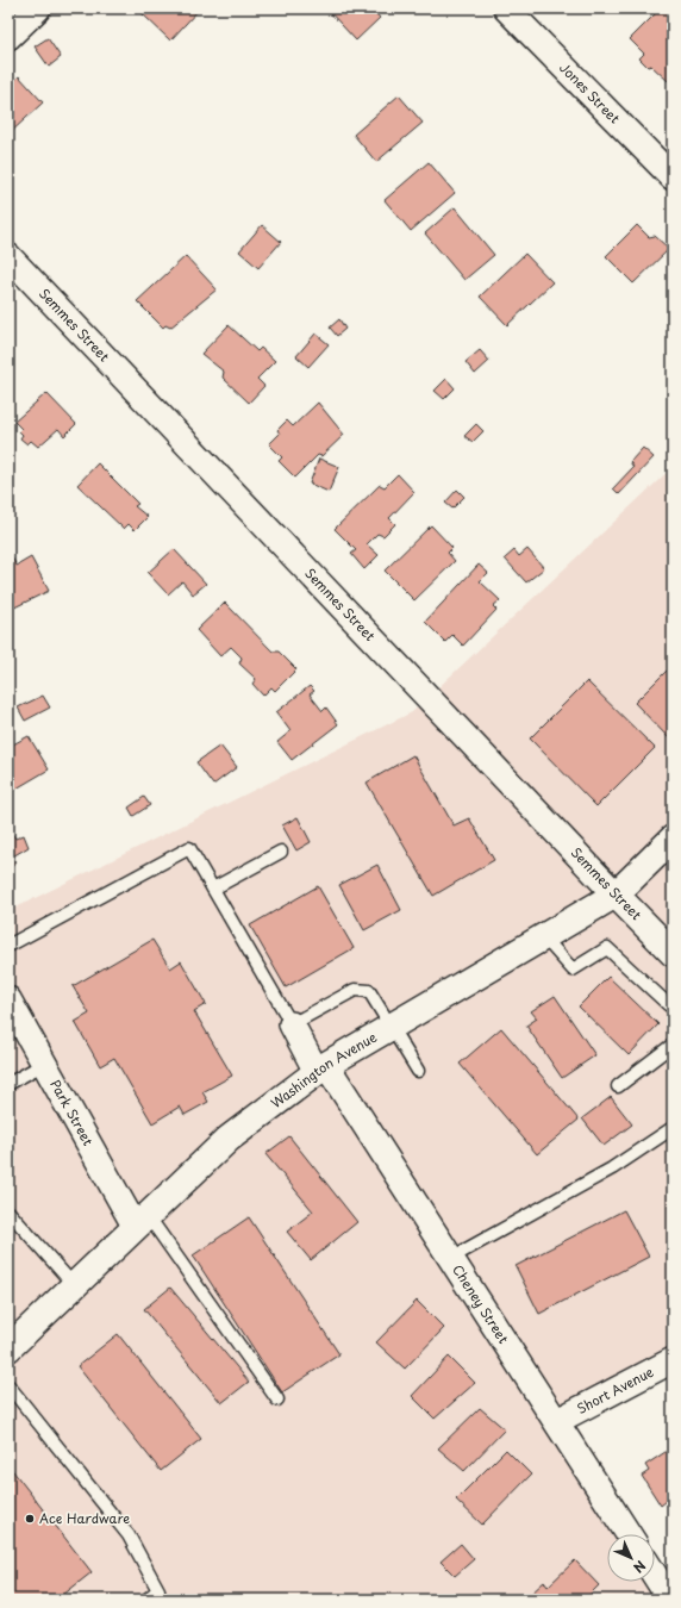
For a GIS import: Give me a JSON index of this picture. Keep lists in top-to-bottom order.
{
  "streets": {
    "street": [
      "Jones Street",
      "Semmes Street",
      "Washington Avenue",
      "Park Street",
      "Cheney Street",
      "Short Avenue"
    ]
  },
  "crossings": [
    ["Semmes Street", "Washington Avenue"],
    ["Washington Avenue", "Park Street"],
    ["Washington Avenue", "Cheney Street"],
    ["Cheney Street", "Short Avenue"]
  ],
  "places": ["Ace Hardware"],
  "north": "bottom right"
}
